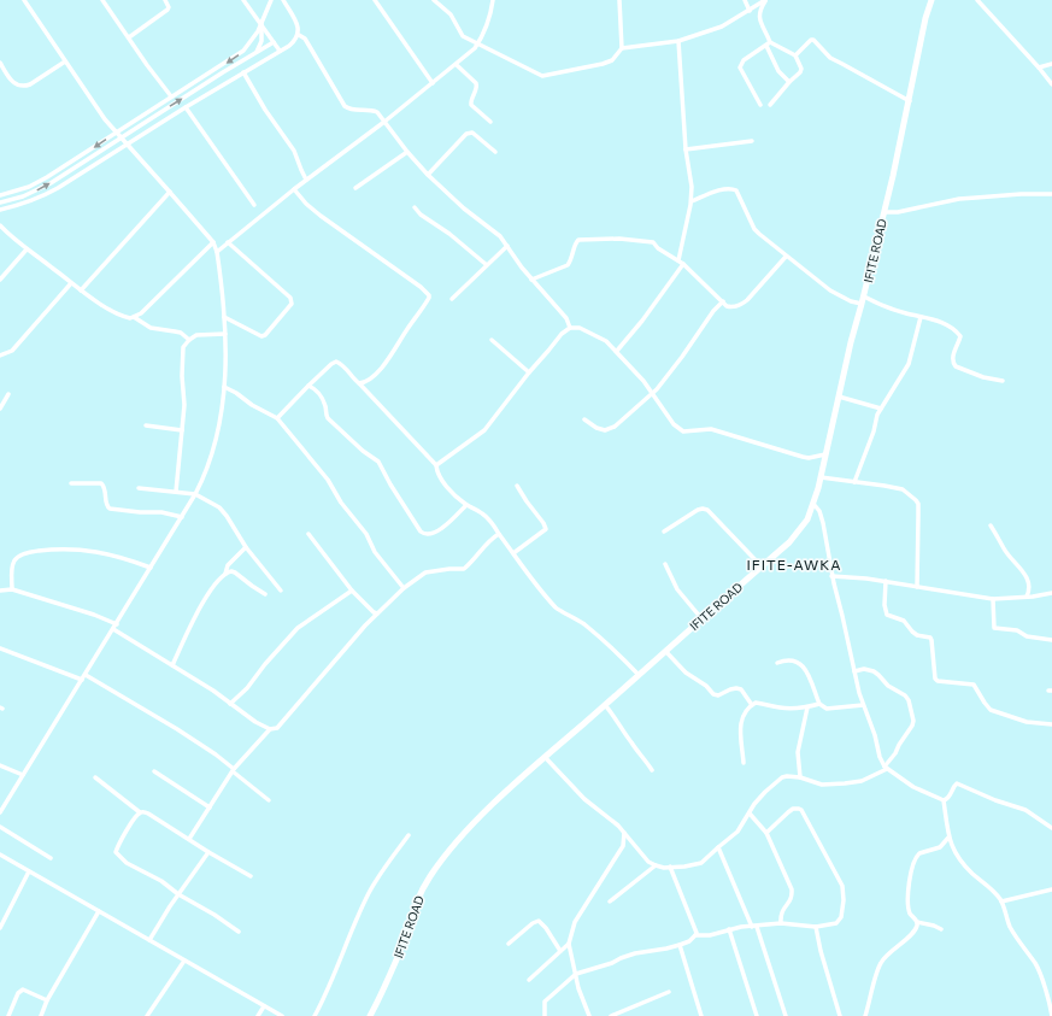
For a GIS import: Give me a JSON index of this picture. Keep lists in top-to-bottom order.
{
  "streets": {
    "street": ["IFITE ROAD"]
  },
  "districts": ["IFITE-AWKA"]
}
